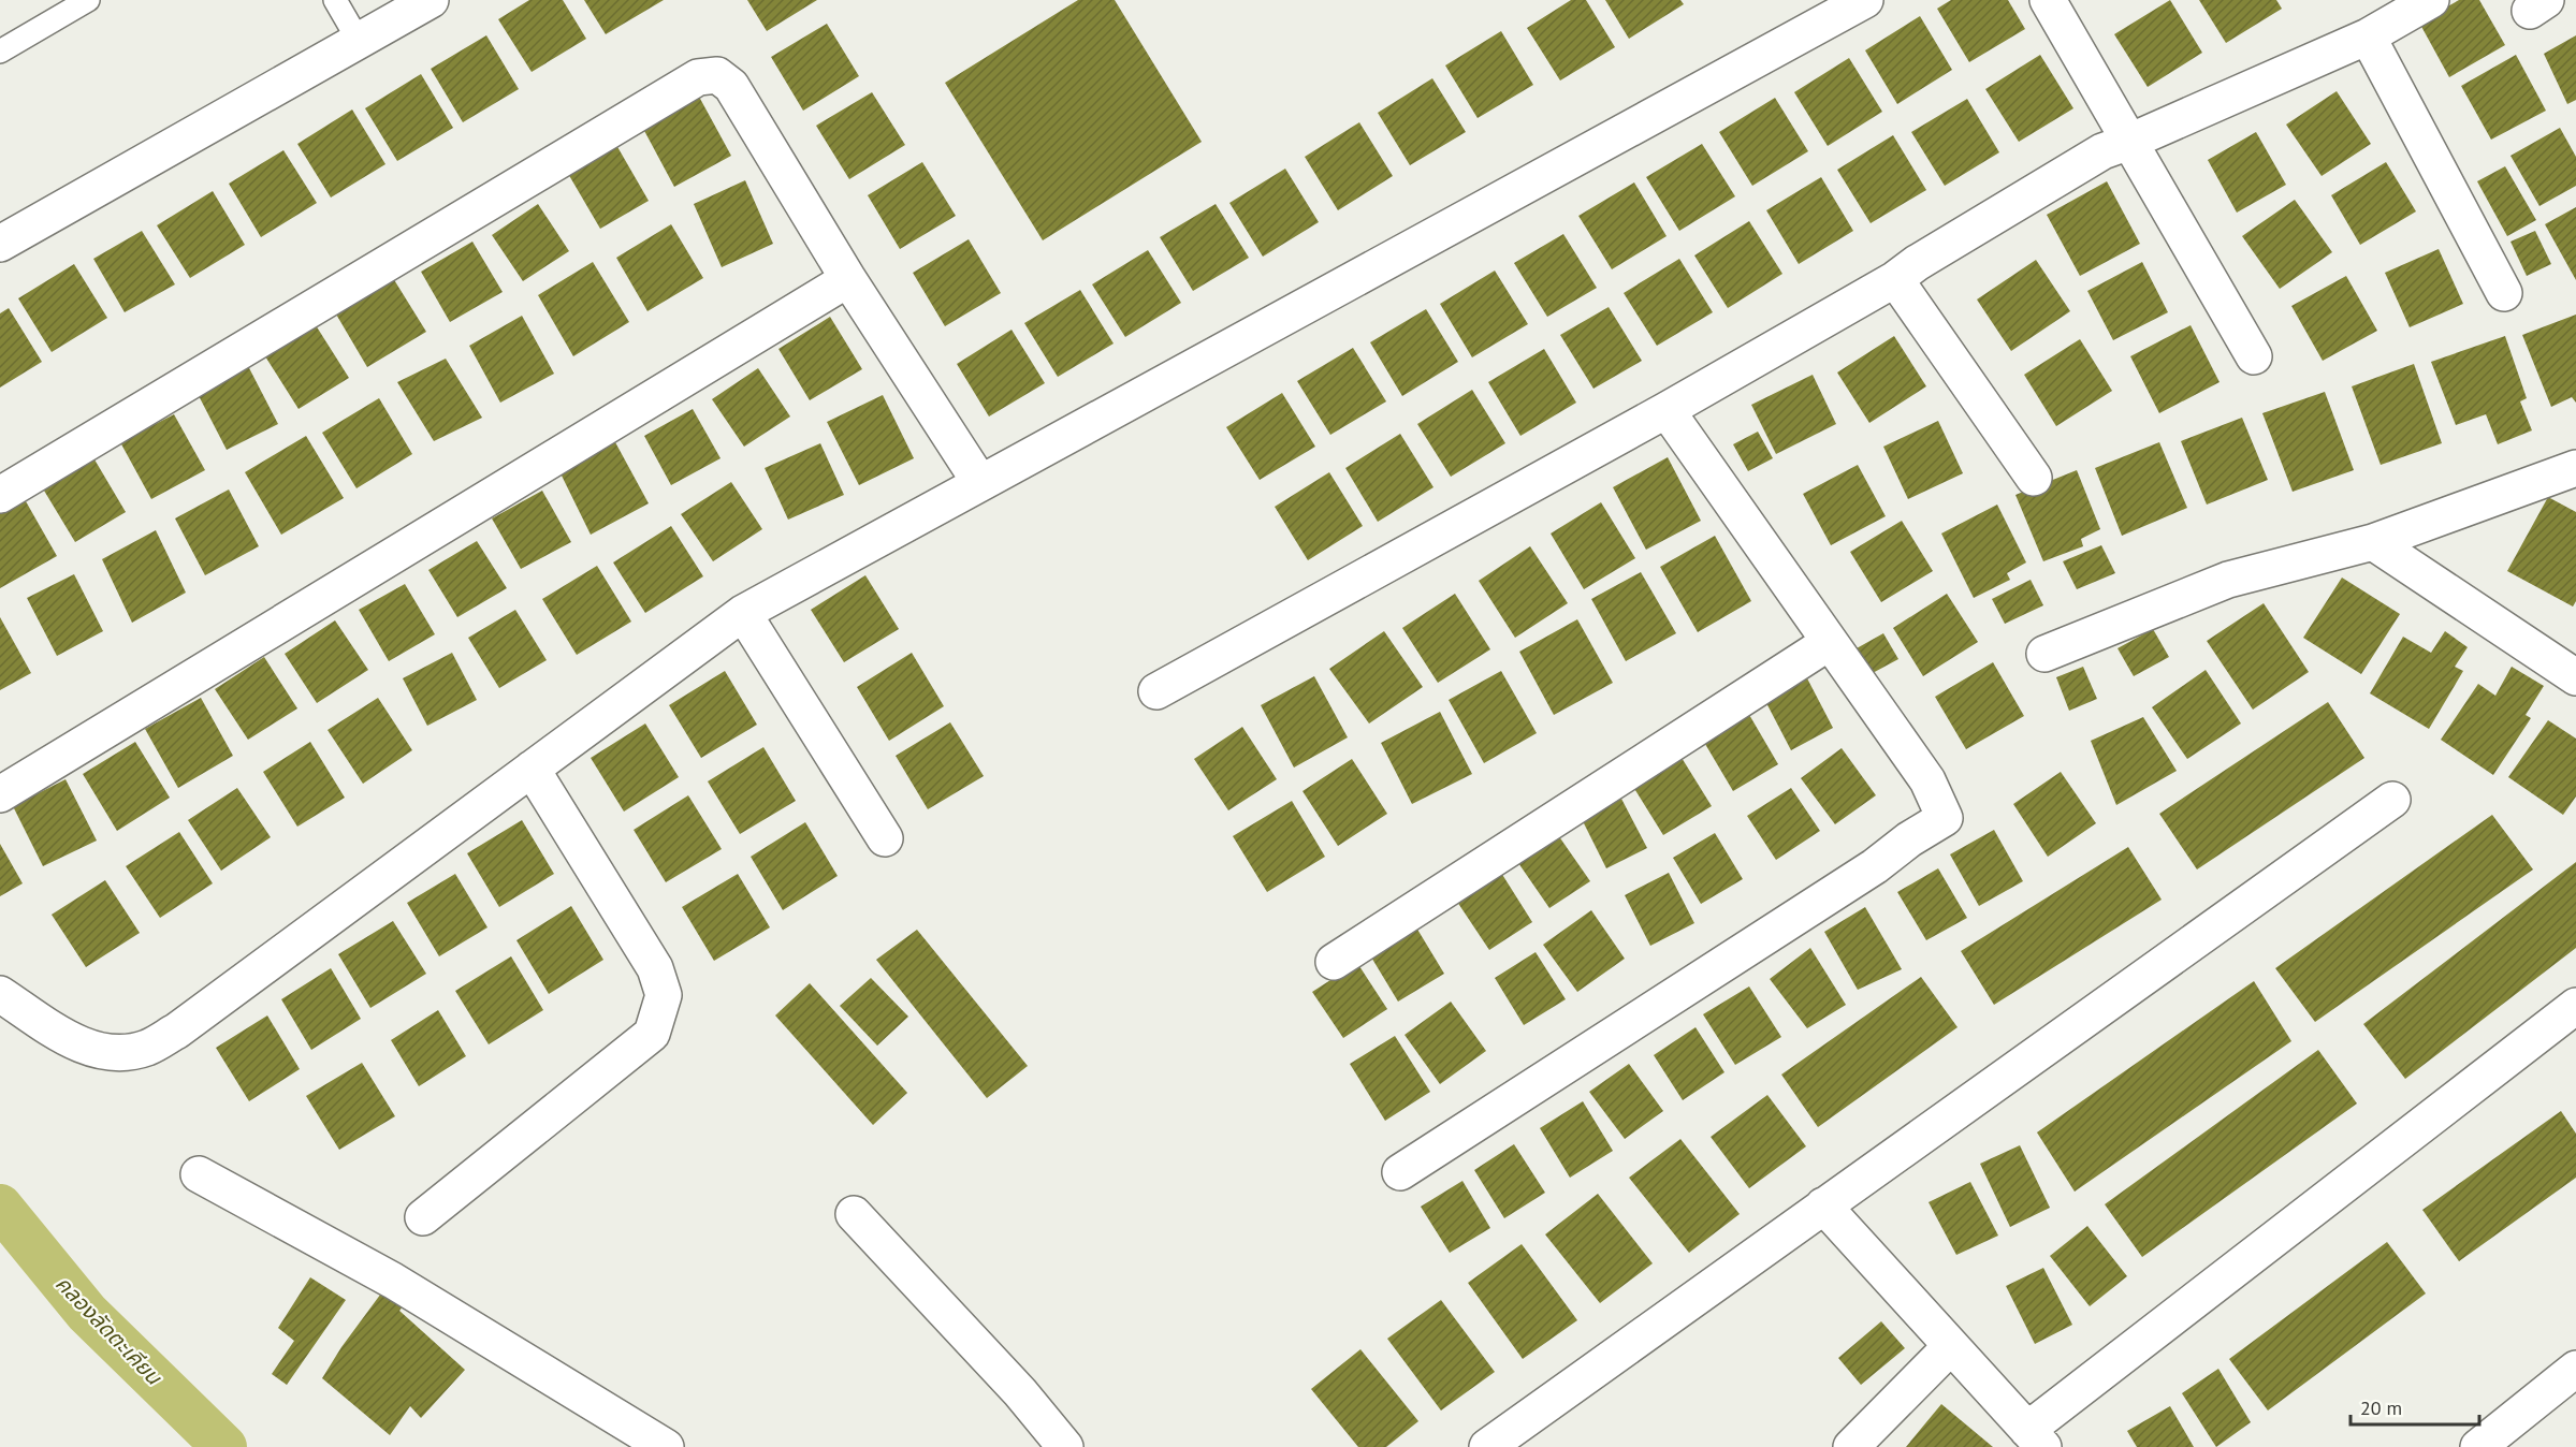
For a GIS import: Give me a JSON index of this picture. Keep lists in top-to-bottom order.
{
  "water": ["คลองลัดตะเคียน"],
  "scale_bar": "20 m"
}
